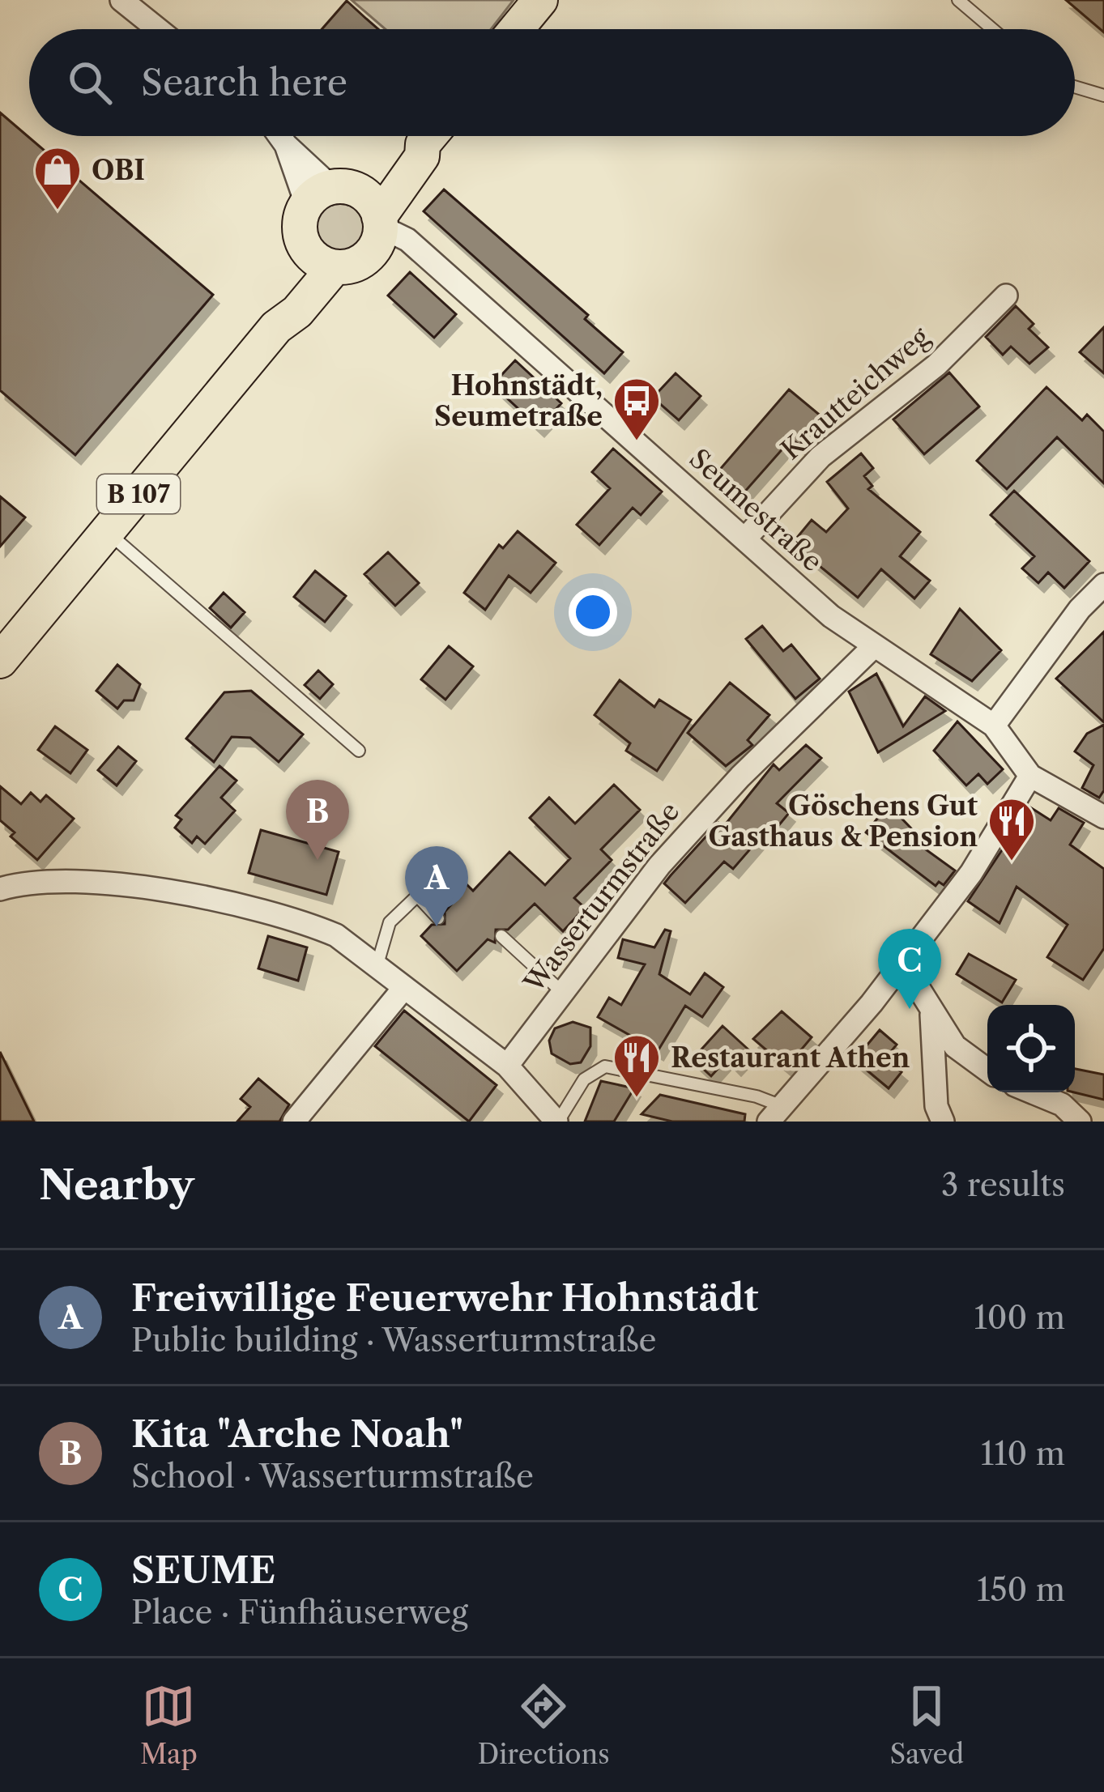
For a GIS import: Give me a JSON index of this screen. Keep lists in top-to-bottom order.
{
  "streets": {
    "main road": ["B 107"],
    "street": ["Krautteichweg", "Seumestraße", "Wasserturmstraße"]
  },
  "crossings": [
    ["Krautteichweg", "Seumestraße"],
    ["B 107", "Seumestraße"],
    ["Seumestraße", "Wasserturmstraße"]
  ],
  "places": {
    "shop": ["OBI"],
    "bus stop": ["Hohnstädt, Seumetraße"],
    "restaurant": ["Göschens Gut Gasthaus & Pension", "Restaurant Athen"]
  },
  "page": {
    "search": "Search here",
    "pins": ["B", "A", "C"],
    "heading": ["Nearby", "3 results"],
    "list": [
      {
        "mark": "A",
        "name": "Freiwillige Feuerwehr Hohnstädt",
        "note": "Public building · Wasserturmstraße",
        "value": "100 m"
      },
      {
        "mark": "B",
        "name": "Kita \"Arche Noah\"",
        "note": "School · Wasserturmstraße",
        "value": "110 m"
      },
      {
        "mark": "C",
        "name": "SEUME",
        "note": "Place · Fünfhäuserweg",
        "value": "150 m"
      }
    ],
    "nav": ["Map", "Directions", "Saved"]
  }
}
